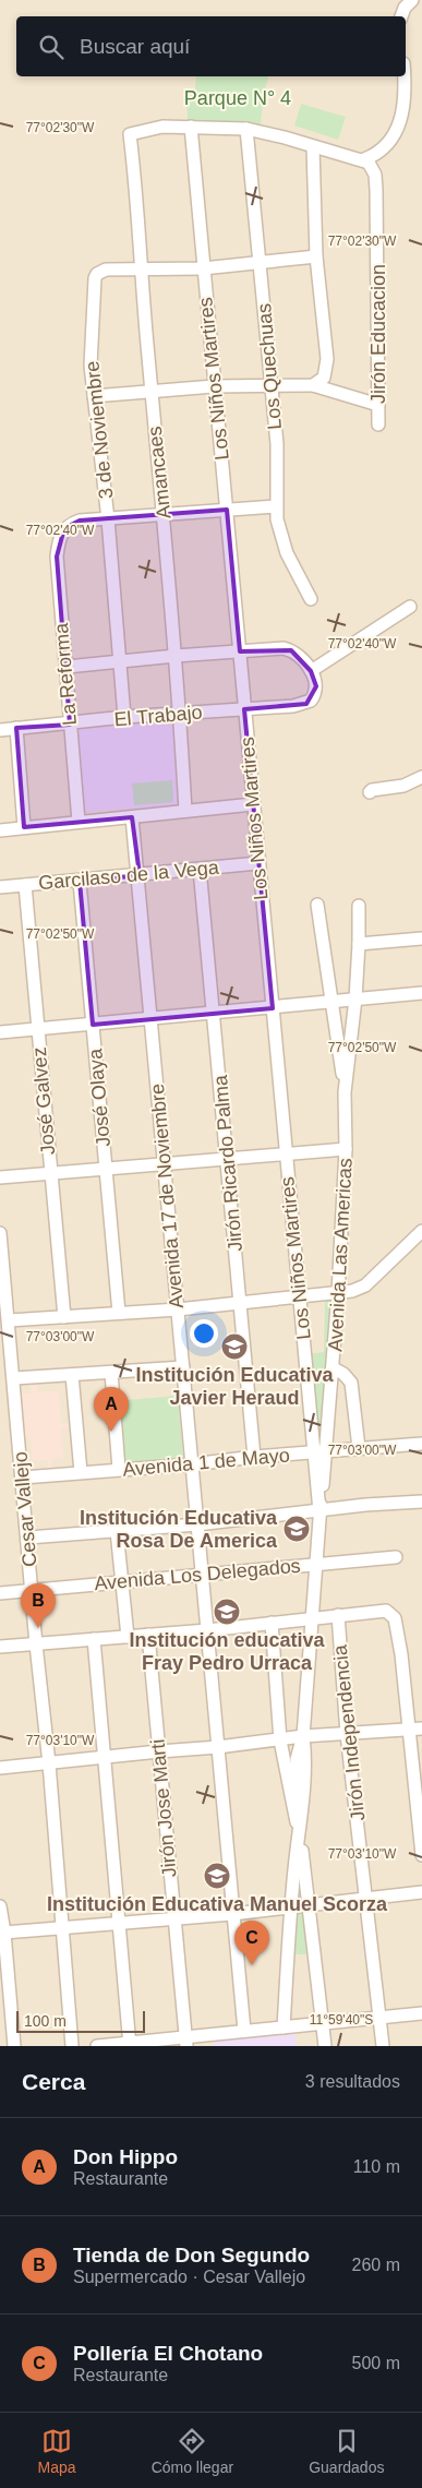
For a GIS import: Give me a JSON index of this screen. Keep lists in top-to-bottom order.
{
  "streets": {
    "street": [
      "Jirón Educacion",
      "Los Quechuas",
      "Los Niños Martires",
      "3 de Noviembre",
      "Amancaes",
      "La Reforma",
      "El Trabajo",
      "Garcilaso de la Vega",
      "José Olaya",
      "José Galvez",
      "Jirón Ricardo Palma",
      "Avenida 17 de Noviembre",
      "Avenida Las Americas",
      "Avenida 1 de Mayo",
      "Cesar Vallejo",
      "Avenida Los Delegados",
      "Jirón Independencia",
      "Jirón Jose Marti"
    ]
  },
  "crossings": [
    ["Los Niños Martires", "Amancaes"],
    ["Los Niños Martires", "El Trabajo"],
    ["Los Niños Martires", "Garcilaso de la Vega"],
    ["Los Niños Martires", "Avenida Las Americas"],
    ["Los Niños Martires", "Avenida 1 de Mayo"],
    ["3 de Noviembre", "Amancaes"],
    ["3 de Noviembre", "La Reforma"],
    ["3 de Noviembre", "El Trabajo"],
    ["Amancaes", "El Trabajo"],
    ["La Reforma", "El Trabajo"],
    ["Garcilaso de la Vega", "José Olaya"],
    ["Garcilaso de la Vega", "José Galvez"],
    ["Garcilaso de la Vega", "Jirón Ricardo Palma"],
    ["Garcilaso de la Vega", "Avenida 17 de Noviembre"],
    ["Jirón Ricardo Palma", "Avenida 1 de Mayo"],
    ["Avenida 17 de Noviembre", "Avenida 1 de Mayo"],
    ["Avenida 17 de Noviembre", "Avenida Los Delegados"],
    ["Avenida Las Americas", "Avenida 1 de Mayo"],
    ["Avenida 1 de Mayo", "Cesar Vallejo"],
    ["Cesar Vallejo", "Avenida Los Delegados"]
  ],
  "parks": ["Parque N° 4"],
  "places": {
    "school or university": [
      "Institución Educativa Javier Heraud",
      "Institución Educativa Rosa De America",
      "Institución educativa Fray Pedro Urraca",
      "Institución Educativa Manuel Scorza"
    ]
  },
  "scale_bar": "100 m",
  "page": {
    "search": "Buscar aquí",
    "pins": ["A", "B", "C"],
    "scale": "100 m",
    "heading": ["Cerca", "3 resultados"],
    "list": [
      {
        "mark": "A",
        "name": "Don Hippo",
        "note": "Restaurante",
        "value": "110 m"
      },
      {
        "mark": "B",
        "name": "Tienda de Don Segundo",
        "note": "Supermercado · Cesar Vallejo",
        "value": "260 m"
      },
      {
        "mark": "C",
        "name": "Pollería El Chotano",
        "note": "Restaurante",
        "value": "500 m"
      }
    ],
    "nav": ["Mapa", "Cómo llegar", "Guardados"]
  },
  "coordinates": [
    "77°02'30\"W",
    "77°02'40\"W",
    "77°02'50\"W",
    "77°03'00\"W",
    "77°03'10\"W",
    "11°59'40\"S"
  ]
}
